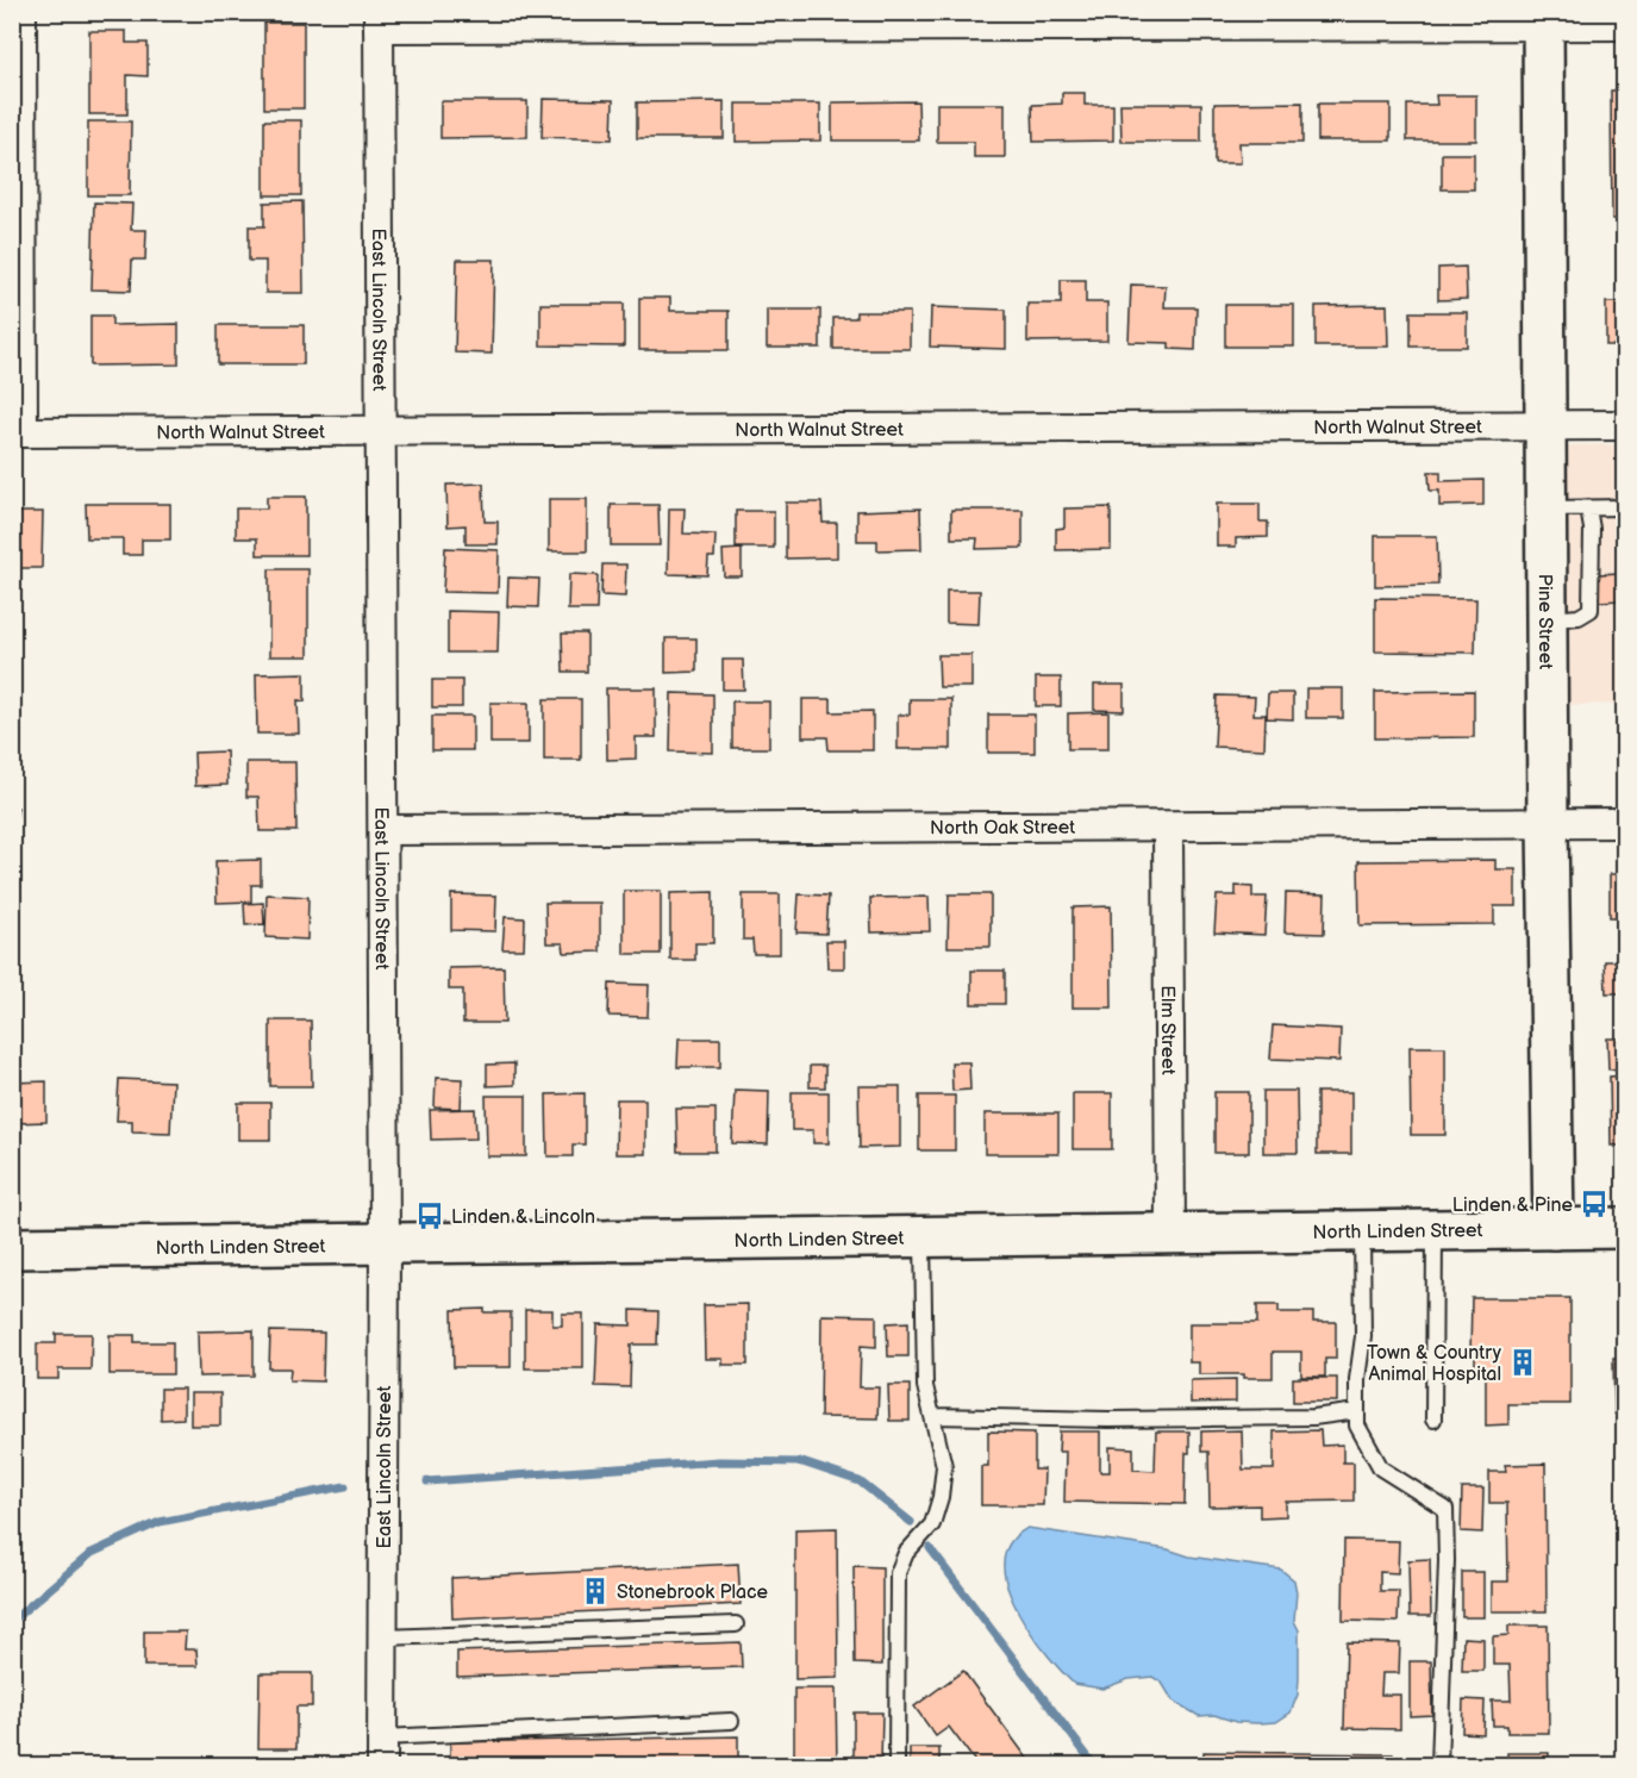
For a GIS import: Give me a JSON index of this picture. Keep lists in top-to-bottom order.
{
  "streets": {
    "main road": ["Pine Street", "North Linden Street"],
    "street": [
      "East Lincoln Street",
      "North Walnut Street",
      "North Oak Street",
      "Elm Street"
    ]
  },
  "crossings": [
    ["East Lincoln Street", "North Walnut Street"],
    ["East Lincoln Street", "North Oak Street"],
    ["East Lincoln Street", "North Linden Street"],
    ["North Walnut Street", "Pine Street"],
    ["Pine Street", "North Oak Street"],
    ["Pine Street", "North Linden Street"],
    ["North Oak Street", "Elm Street"],
    ["Elm Street", "North Linden Street"]
  ],
  "places": {
    "bus stop": ["Linden & Pine", "Linden & Lincoln"],
    "building": ["Town & Country Animal Hospital", "Stonebrook Place"]
  }
}
